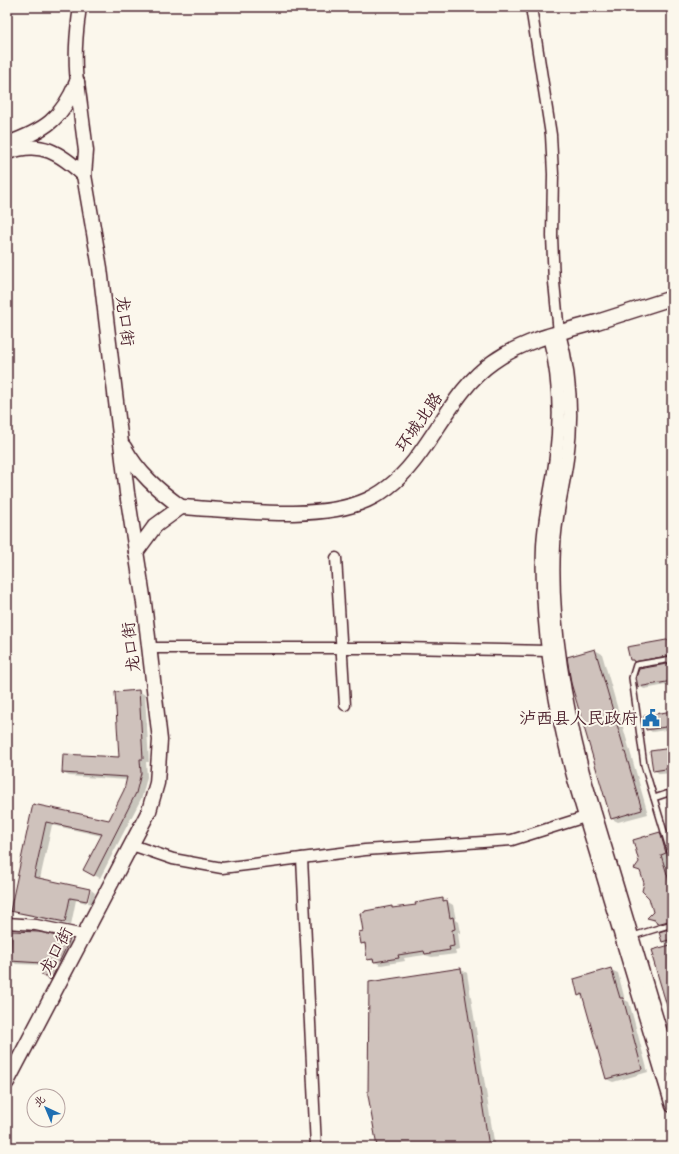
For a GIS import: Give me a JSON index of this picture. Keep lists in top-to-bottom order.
{
  "streets": {
    "main road": ["龙口街", "环城北路"]
  },
  "places": {
    "public building": ["泸西县人民政府"]
  },
  "north": "top left"
}
